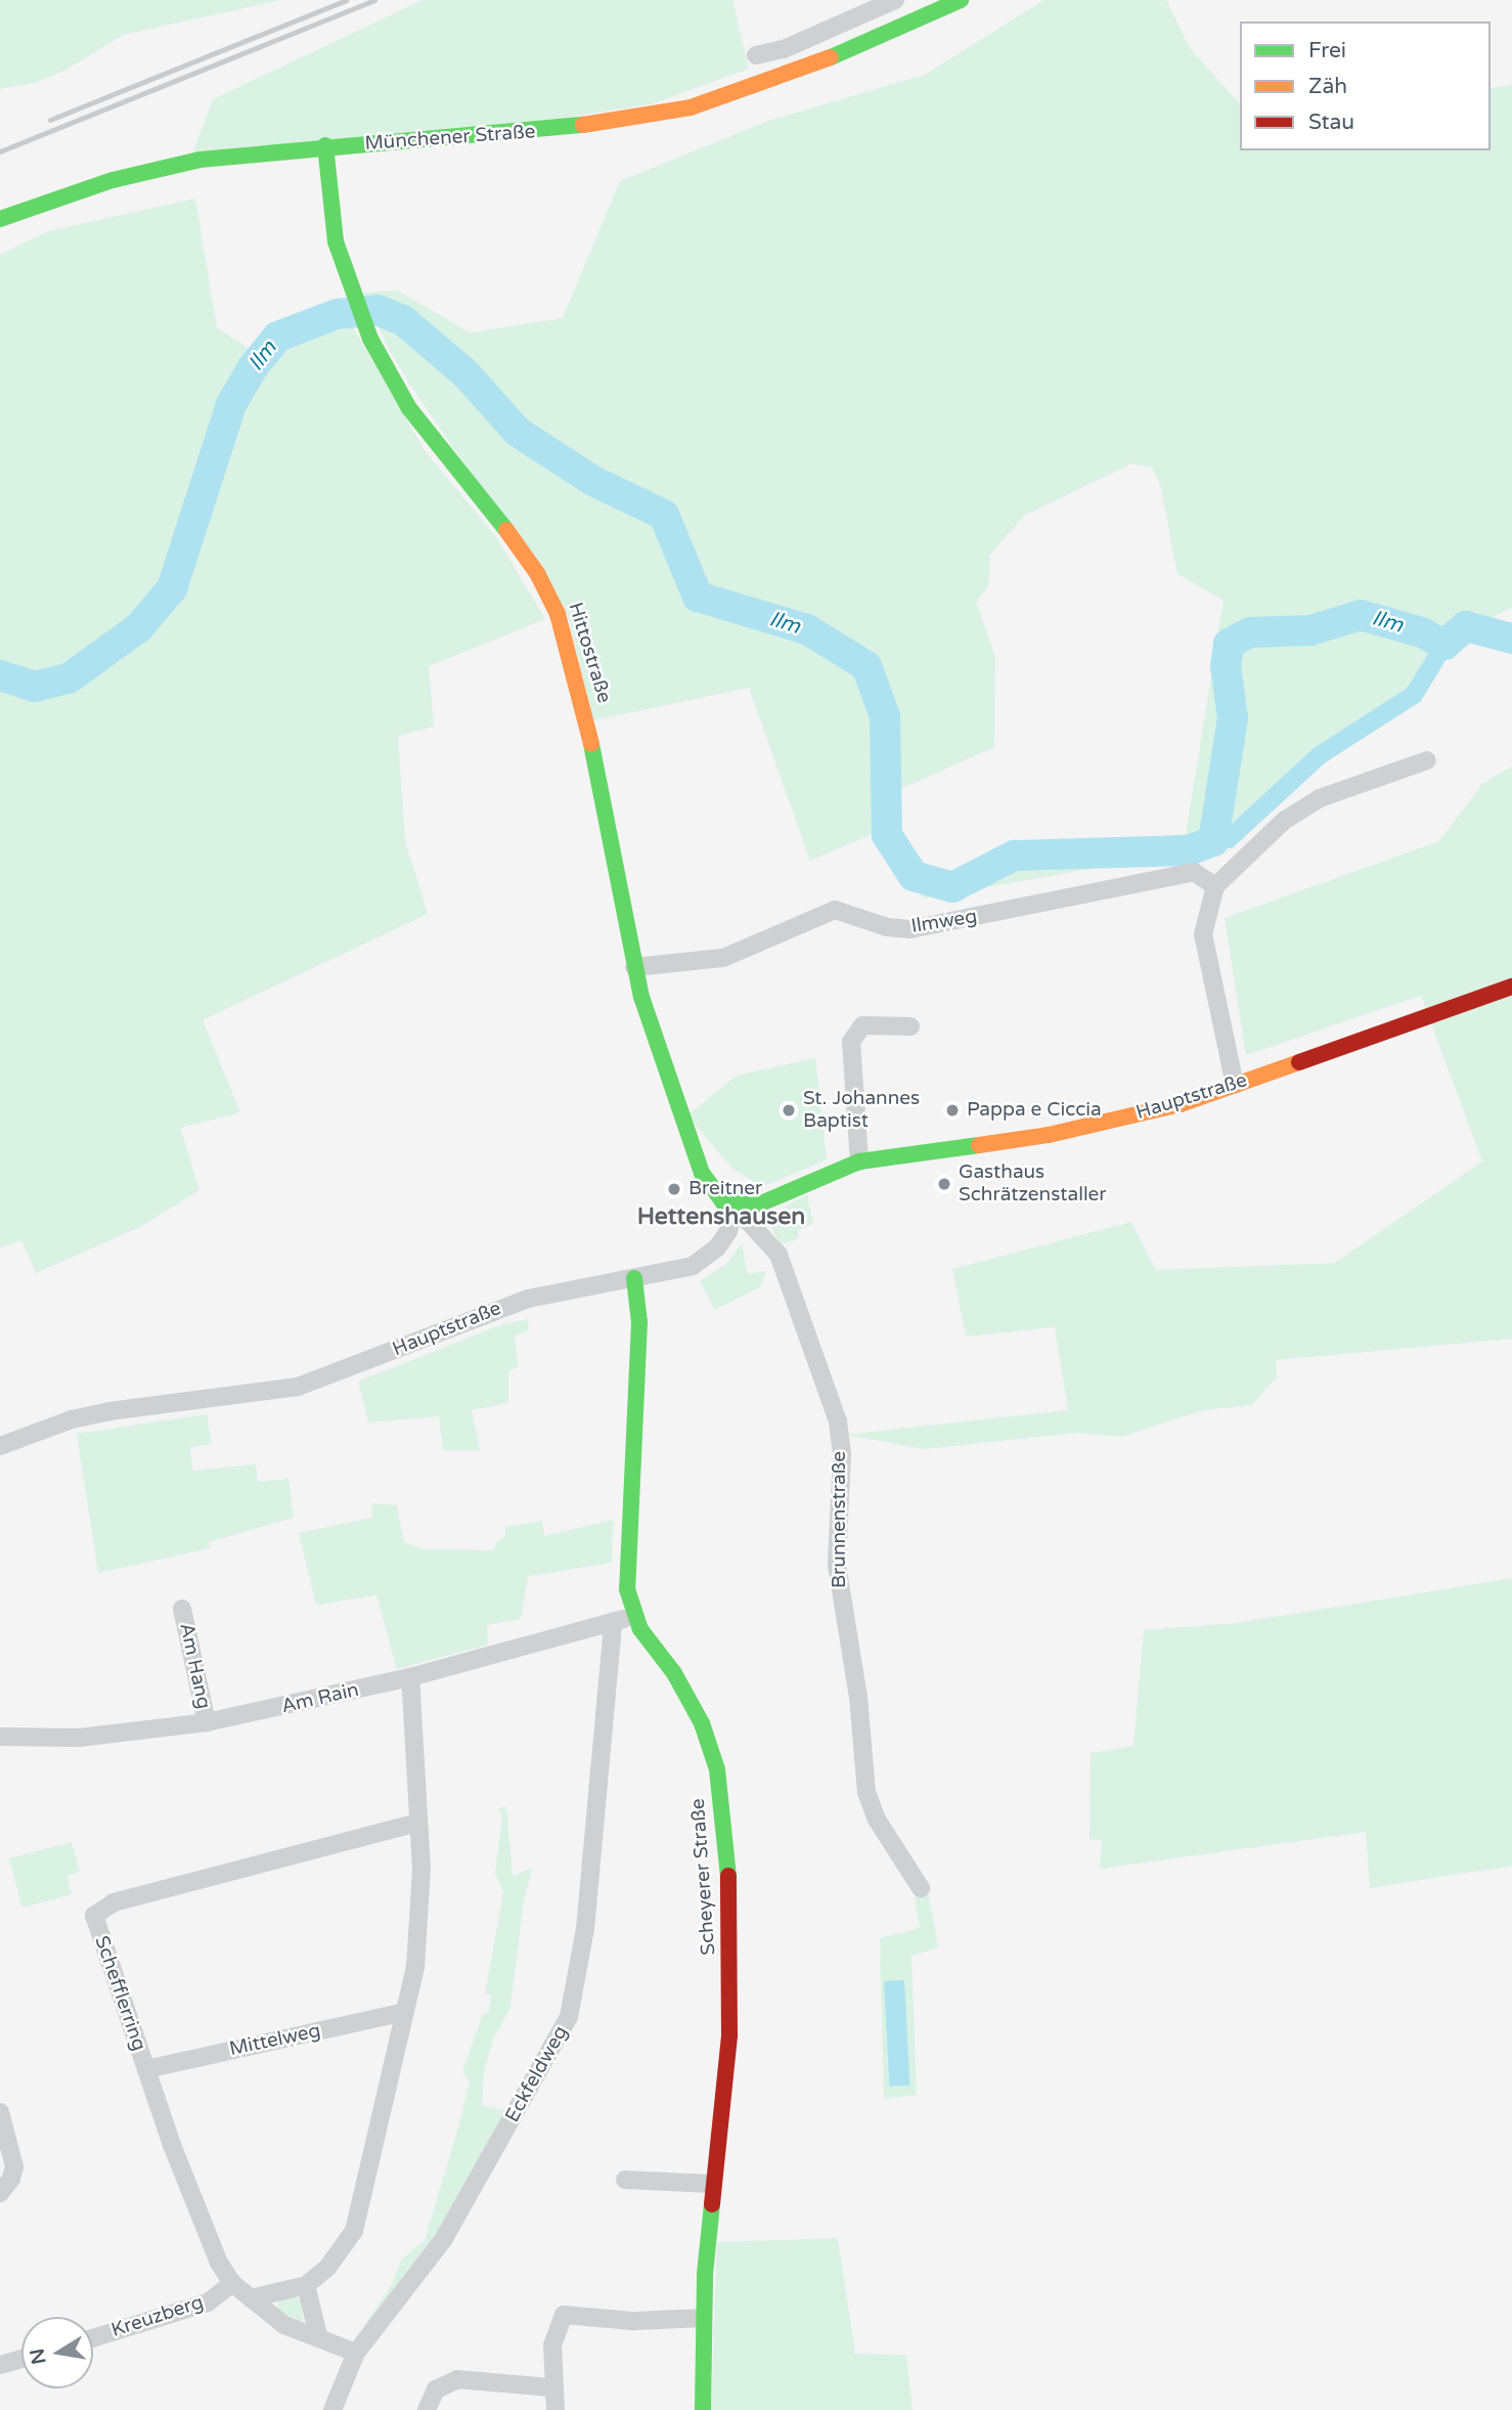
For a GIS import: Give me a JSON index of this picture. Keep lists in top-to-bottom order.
{
  "streets": {
    "street": [
      "Münchener Straße",
      "Hittostraße",
      "Ilmweg",
      "Hauptstraße",
      "Brunnenstraße",
      "Am Hang",
      "Am Rain",
      "Scheyerer Straße",
      "Schefflerring",
      "Mittelweg",
      "Eckfeldweg",
      "Kreuzberg"
    ]
  },
  "crossings": [
    ["Münchener Straße", "Hittostraße"],
    ["Hittostraße", "Ilmweg"],
    ["Hittostraße", "Hauptstraße"],
    ["Hittostraße", "Brunnenstraße"],
    ["Hauptstraße", "Brunnenstraße"],
    ["Hauptstraße", "Scheyerer Straße"],
    ["Am Hang", "Am Rain"],
    ["Am Rain", "Scheyerer Straße"],
    ["Am Rain", "Eckfeldweg"],
    ["Schefflerring", "Mittelweg"],
    ["Schefflerring", "Eckfeldweg"],
    ["Schefflerring", "Kreuzberg"]
  ],
  "districts": ["Hettenshausen"],
  "water": ["Ilm"],
  "places": [
    "St. Johannes Baptist",
    "Pappa e Ciccia",
    "Gasthaus Schrätzenstaller",
    "Breitner"
  ],
  "legend": ["Frei", "Zäh", "Stau"],
  "north": "left"
}
